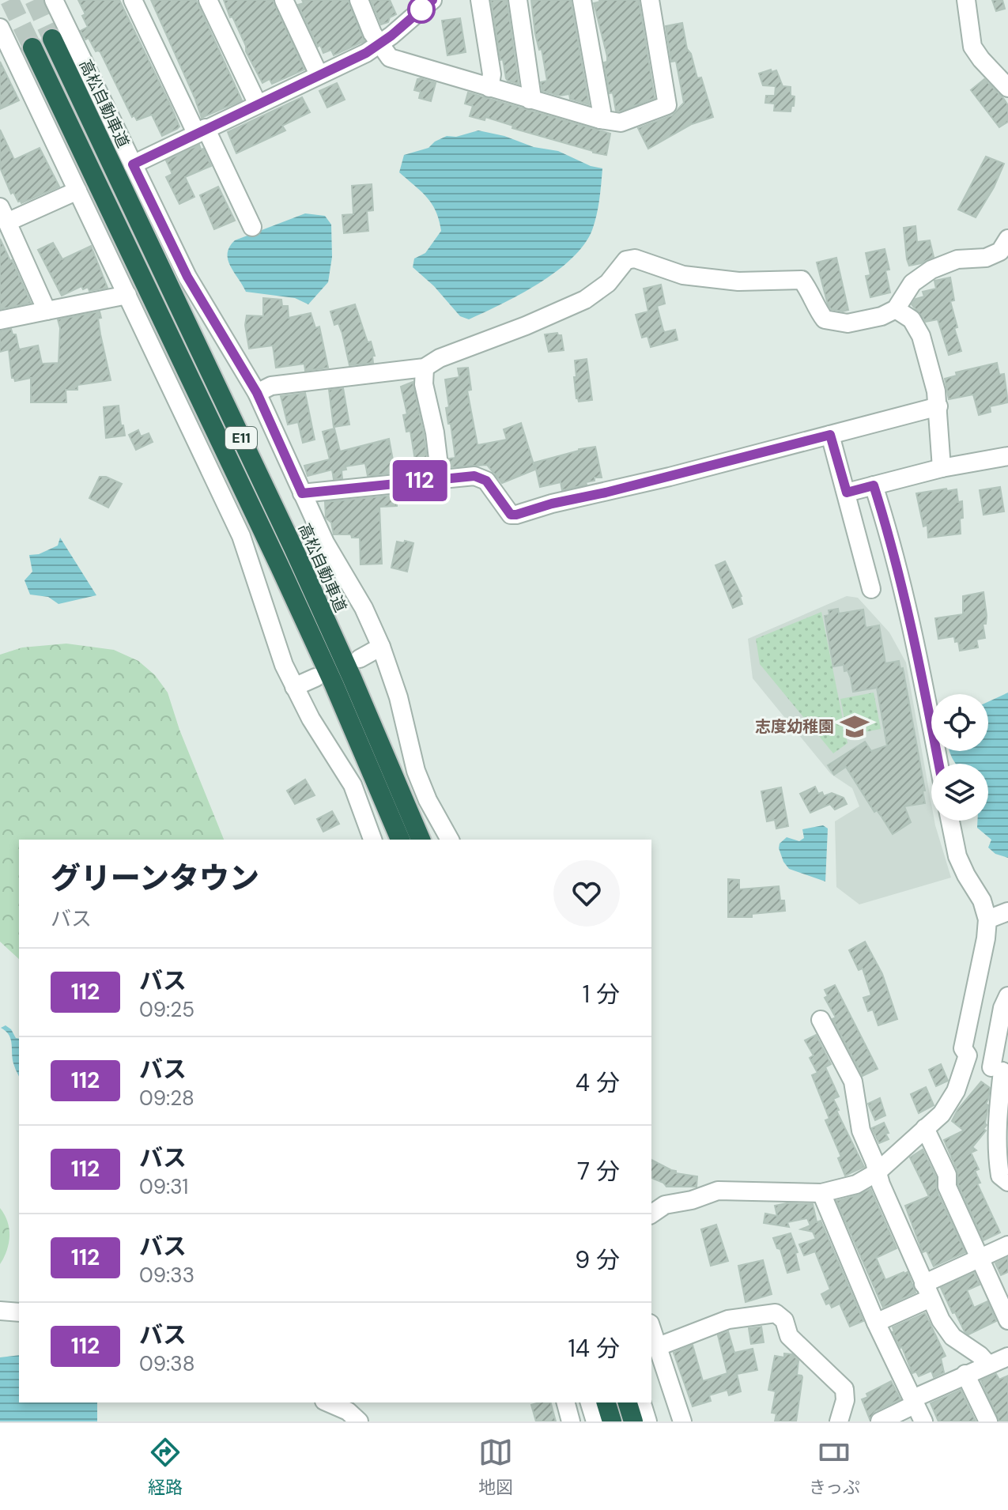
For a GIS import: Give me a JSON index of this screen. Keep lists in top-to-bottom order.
{
  "streets": {
    "highway": ["高松自動車道", "E11"]
  },
  "places": {
    "school or university": ["志度幼稚園"]
  },
  "lines": ["bus line 112"],
  "page": {
    "on_map": "112",
    "heading": ["グリーンタウン", "バス"],
    "list": [
      {
        "mark": "112",
        "name": "バス",
        "note": "09:25",
        "value": "1 分"
      },
      {
        "mark": "112",
        "name": "バス",
        "note": "09:28",
        "value": "4 分"
      },
      {
        "mark": "112",
        "name": "バス",
        "note": "09:31",
        "value": "7 分"
      },
      {
        "mark": "112",
        "name": "バス",
        "note": "09:33",
        "value": "9 分"
      },
      {
        "mark": "112",
        "name": "バス",
        "note": "09:38",
        "value": "14 分"
      }
    ],
    "tabs": ["経路", "地図", "きっぷ"]
  }
}
